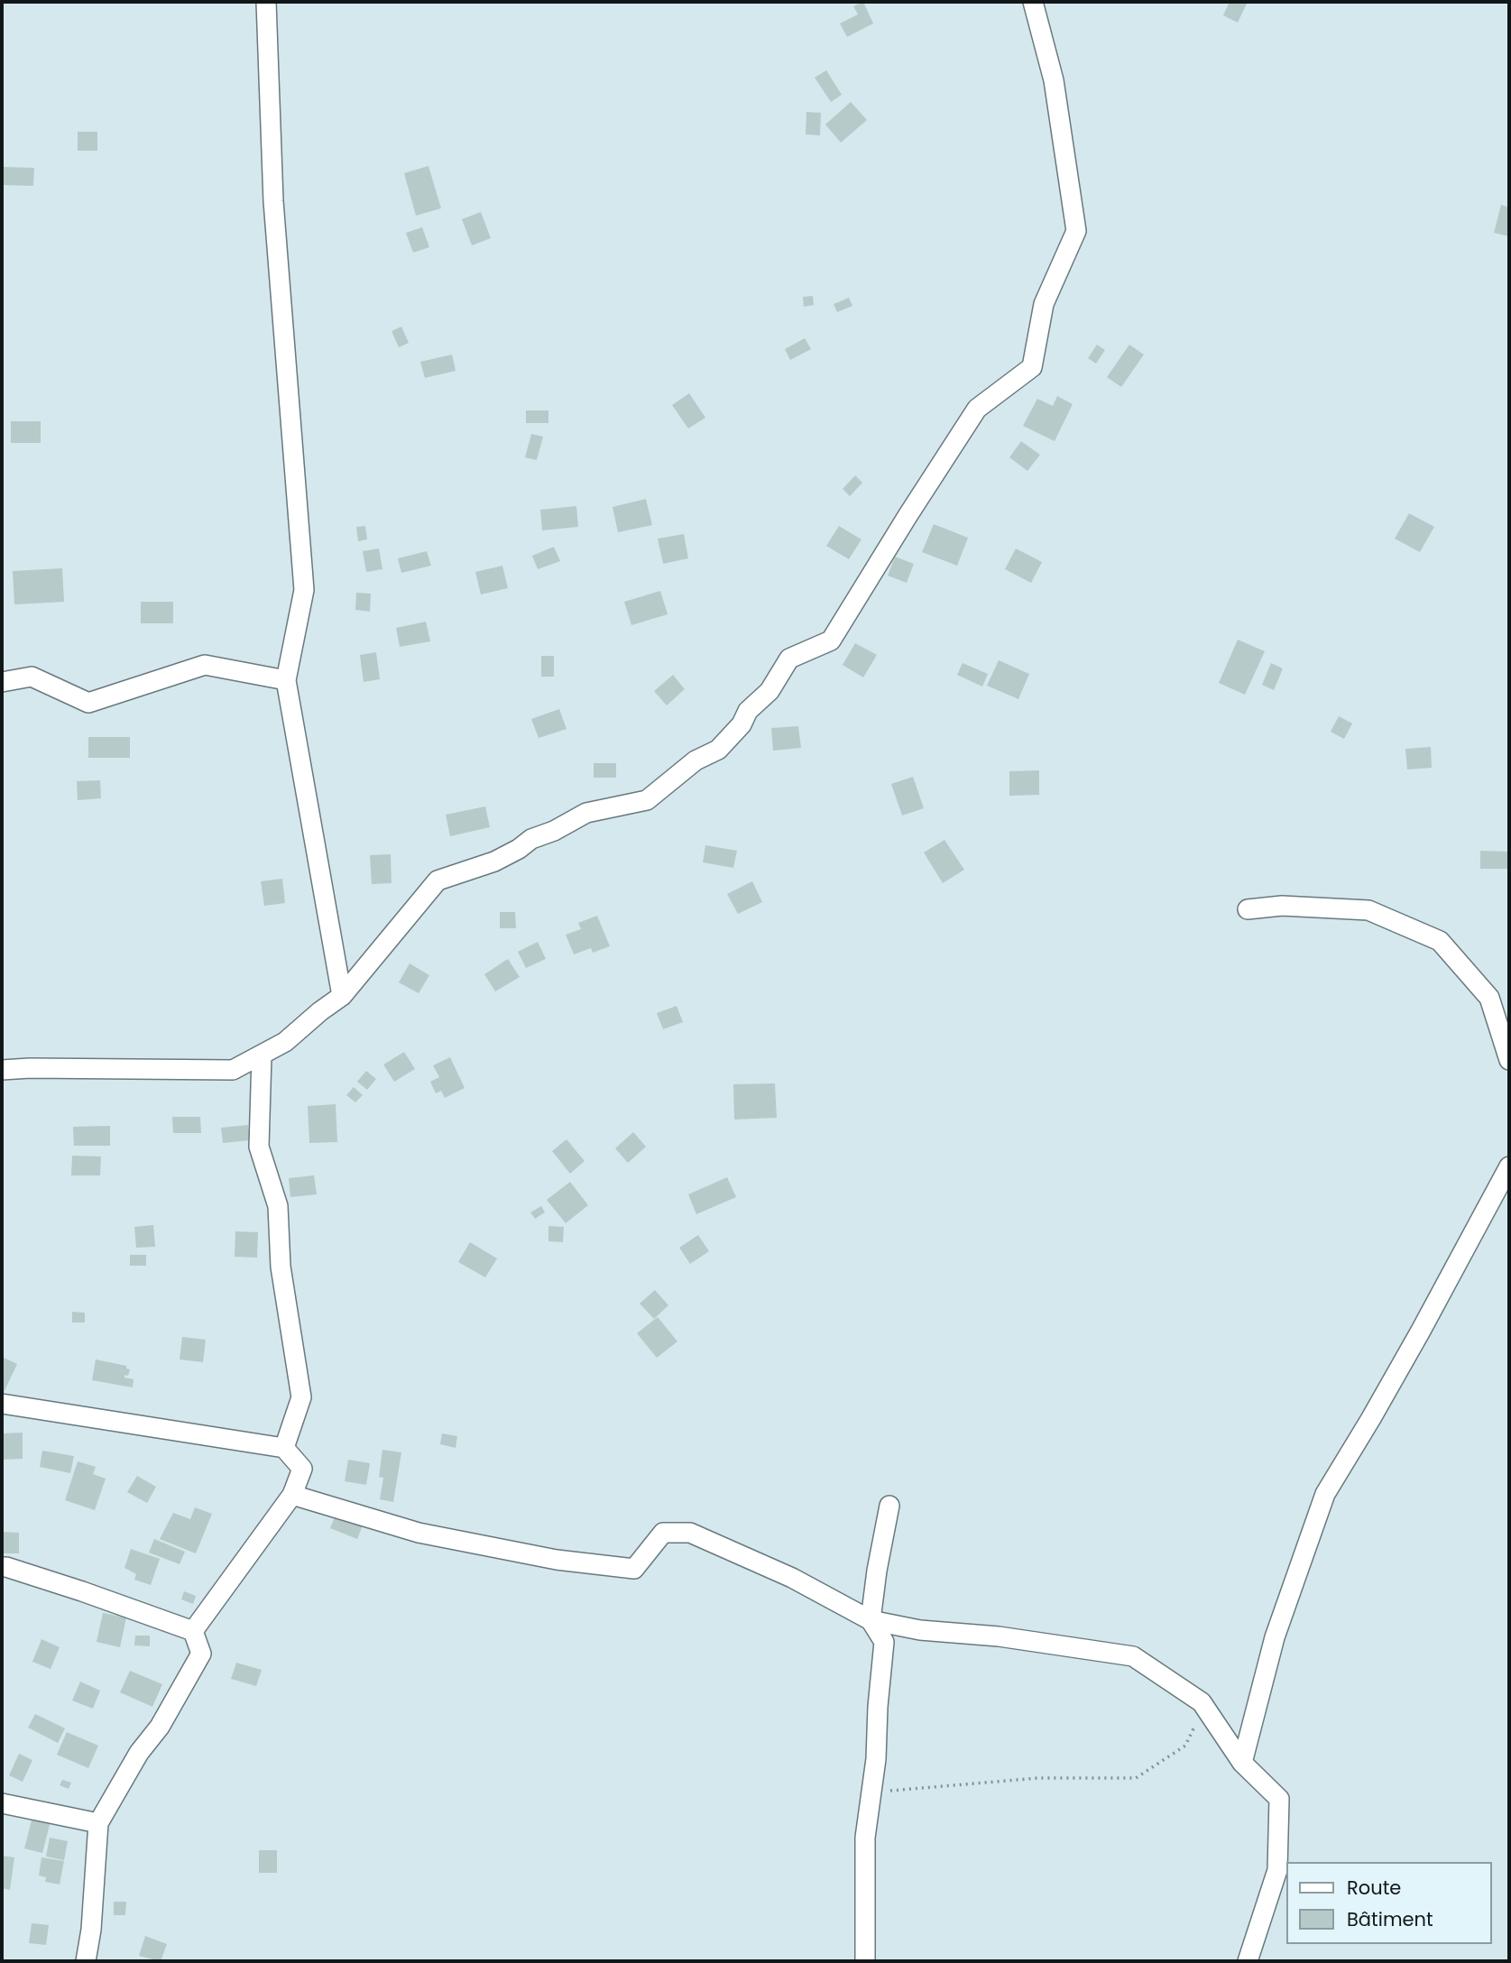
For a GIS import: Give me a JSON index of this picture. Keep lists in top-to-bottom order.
{
  "legend": ["Route", "Bâtiment"]
}
